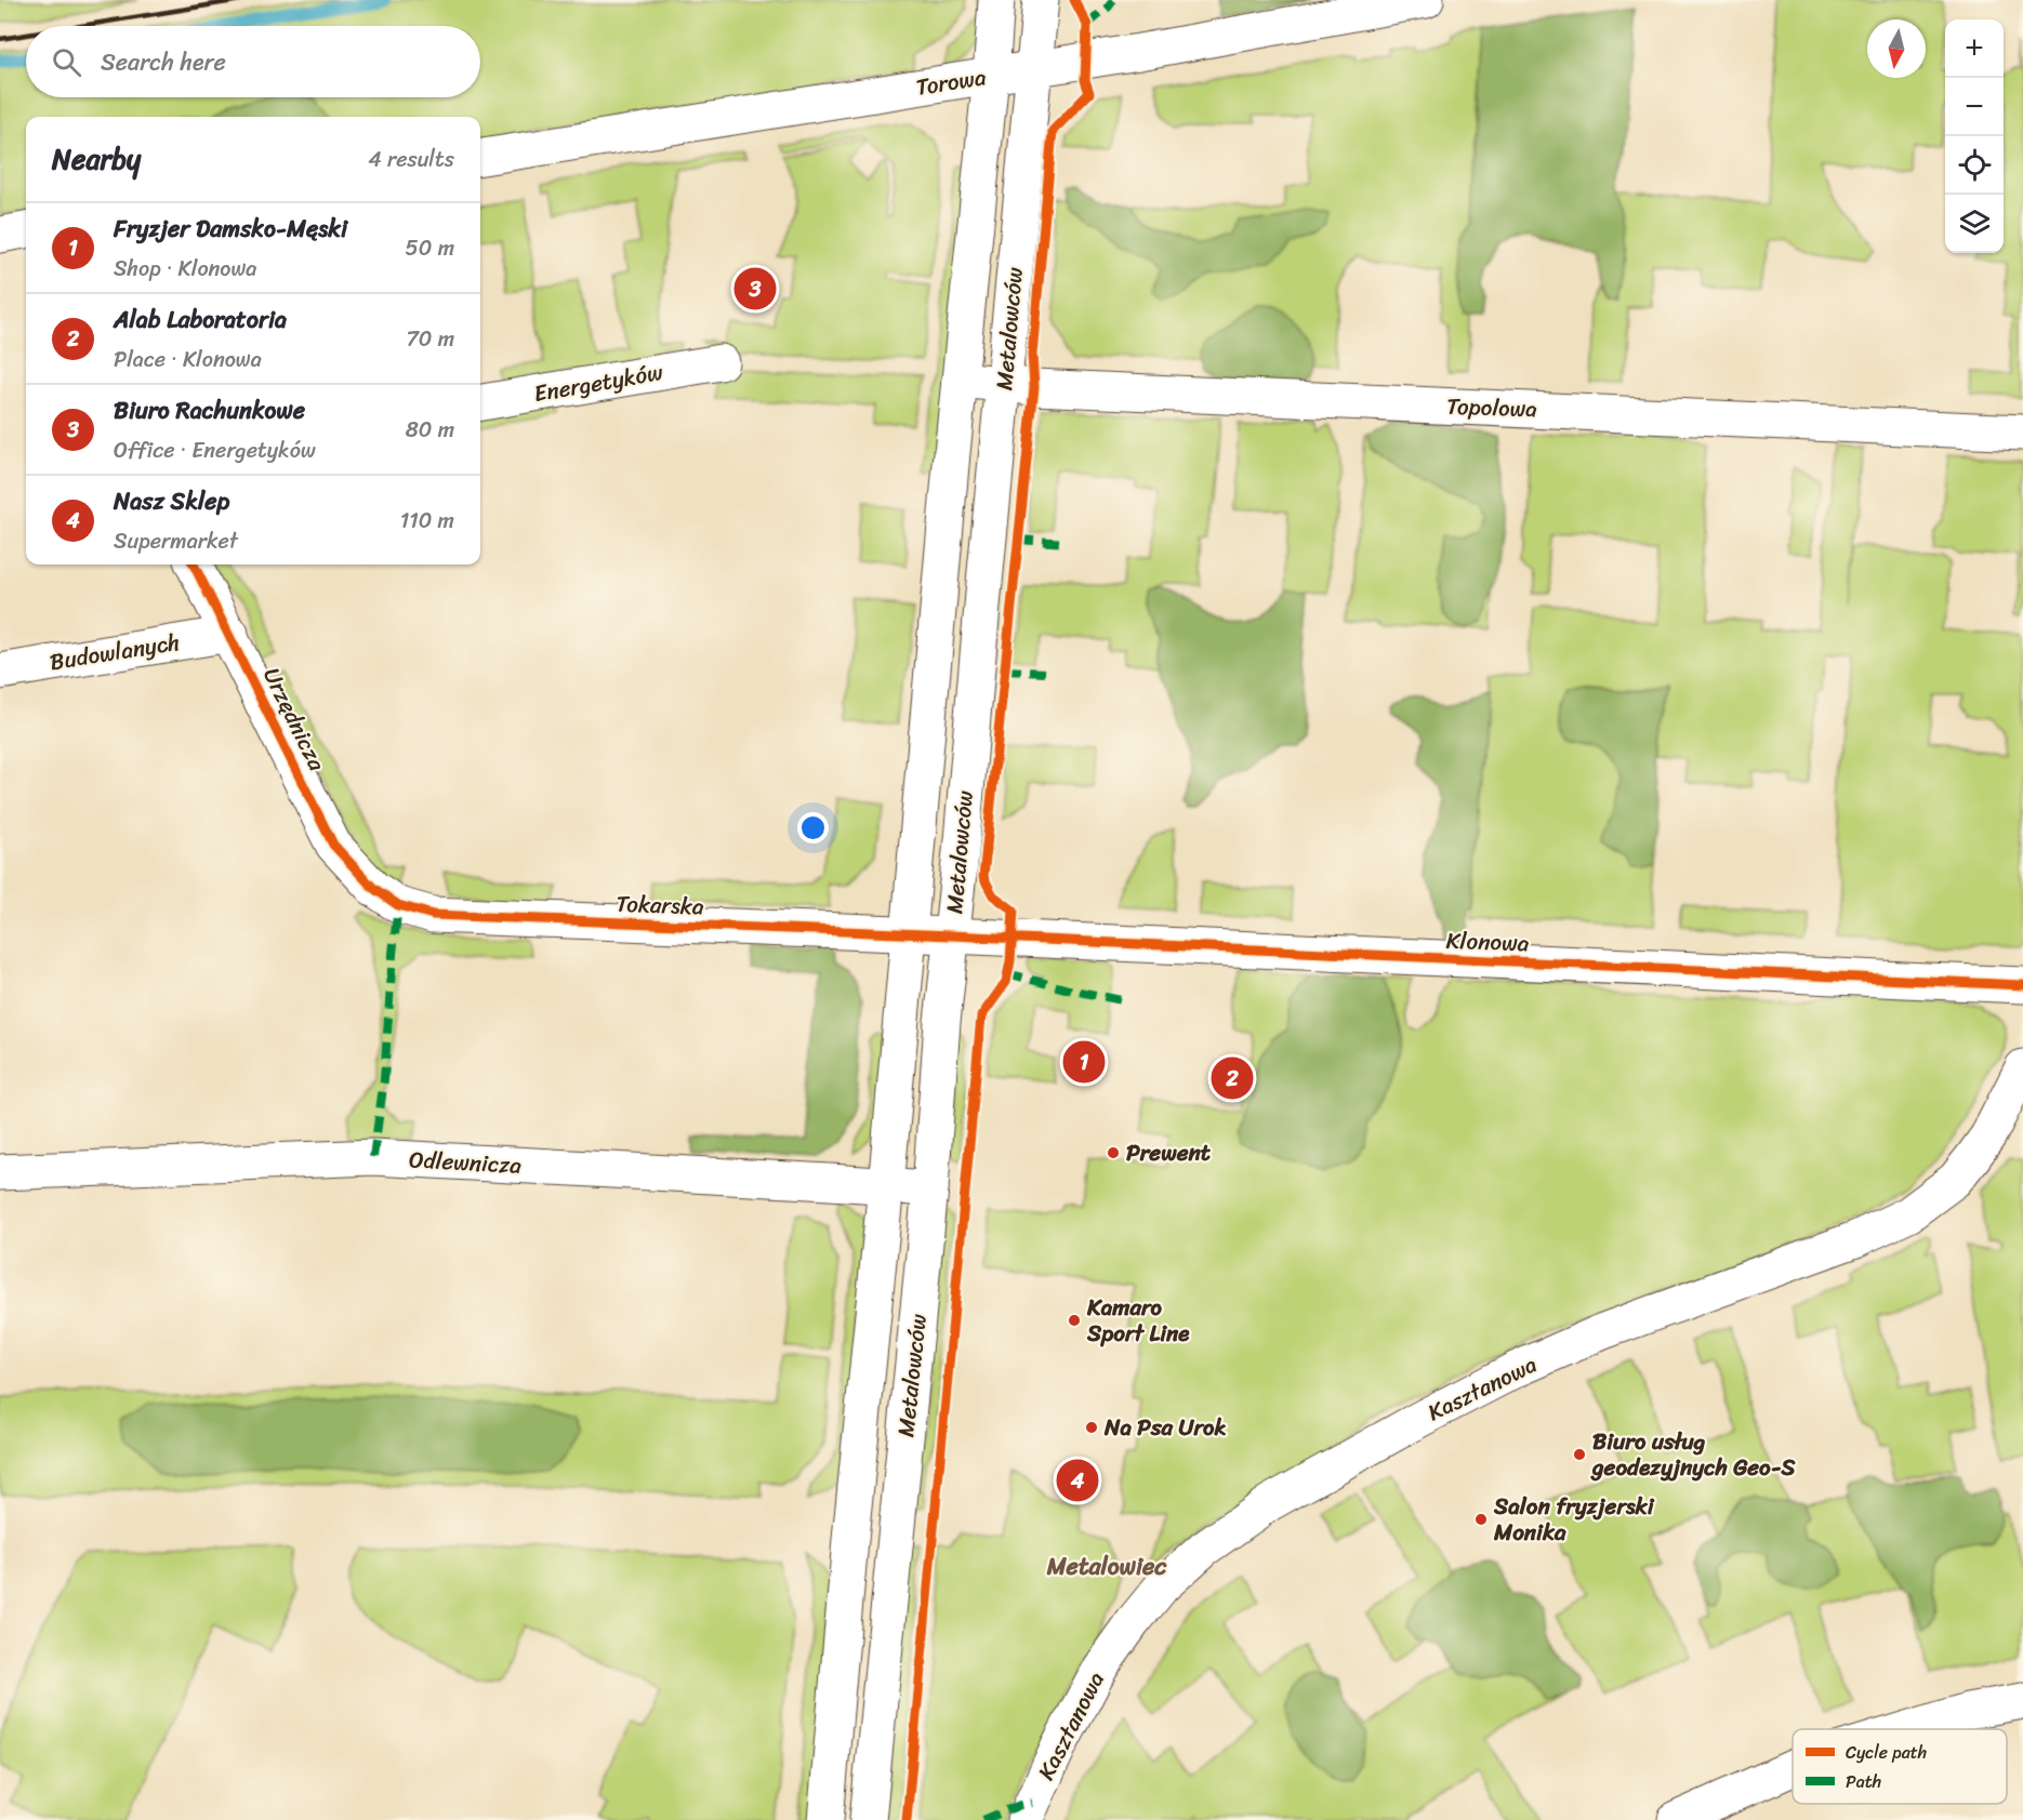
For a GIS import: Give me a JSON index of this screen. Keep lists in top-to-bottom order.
{
  "streets": {
    "street": [
      "Torowa",
      "Metalowców",
      "Energetyków",
      "Topolowa",
      "Budowlanych",
      "Urzędnicza",
      "Tokarska",
      "Klonowa",
      "Odlewnicza",
      "Kasztanowa"
    ]
  },
  "crossings": [
    ["Torowa", "Metalowców"],
    ["Metalowców", "Topolowa"],
    ["Metalowców", "Tokarska"],
    ["Metalowców", "Klonowa"],
    ["Metalowców", "Odlewnicza"],
    ["Budowlanych", "Urzędnicza"],
    ["Urzędnicza", "Tokarska"],
    ["Tokarska", "Klonowa"]
  ],
  "districts": ["Metalowiec"],
  "places": [
    "Prewent",
    "Kamaro Sport Line",
    "Na Psa Urok",
    "Biuro usług geodezyjnych Geo-S",
    "Salon fryzjerski Monika"
  ],
  "legend": ["Cycle path", "Path"],
  "north": "bottom",
  "page": {
    "map_buttons": ["+", "−"],
    "search": "Search here",
    "heading": ["Nearby", "4 results"],
    "list": [
      {
        "mark": "1",
        "name": "Fryzjer Damsko-Męski",
        "note": "Shop · Klonowa",
        "value": "50 m"
      },
      {
        "mark": "2",
        "name": "Alab Laboratoria",
        "note": "Place · Klonowa",
        "value": "70 m"
      },
      {
        "mark": "3",
        "name": "Biuro Rachunkowe",
        "note": "Office · Energetyków",
        "value": "80 m"
      },
      {
        "mark": "4",
        "name": "Nasz Sklep",
        "note": "Supermarket",
        "value": "110 m"
      }
    ],
    "pins": [
      "3",
      "1",
      "2",
      "4"
    ]
  }
}
